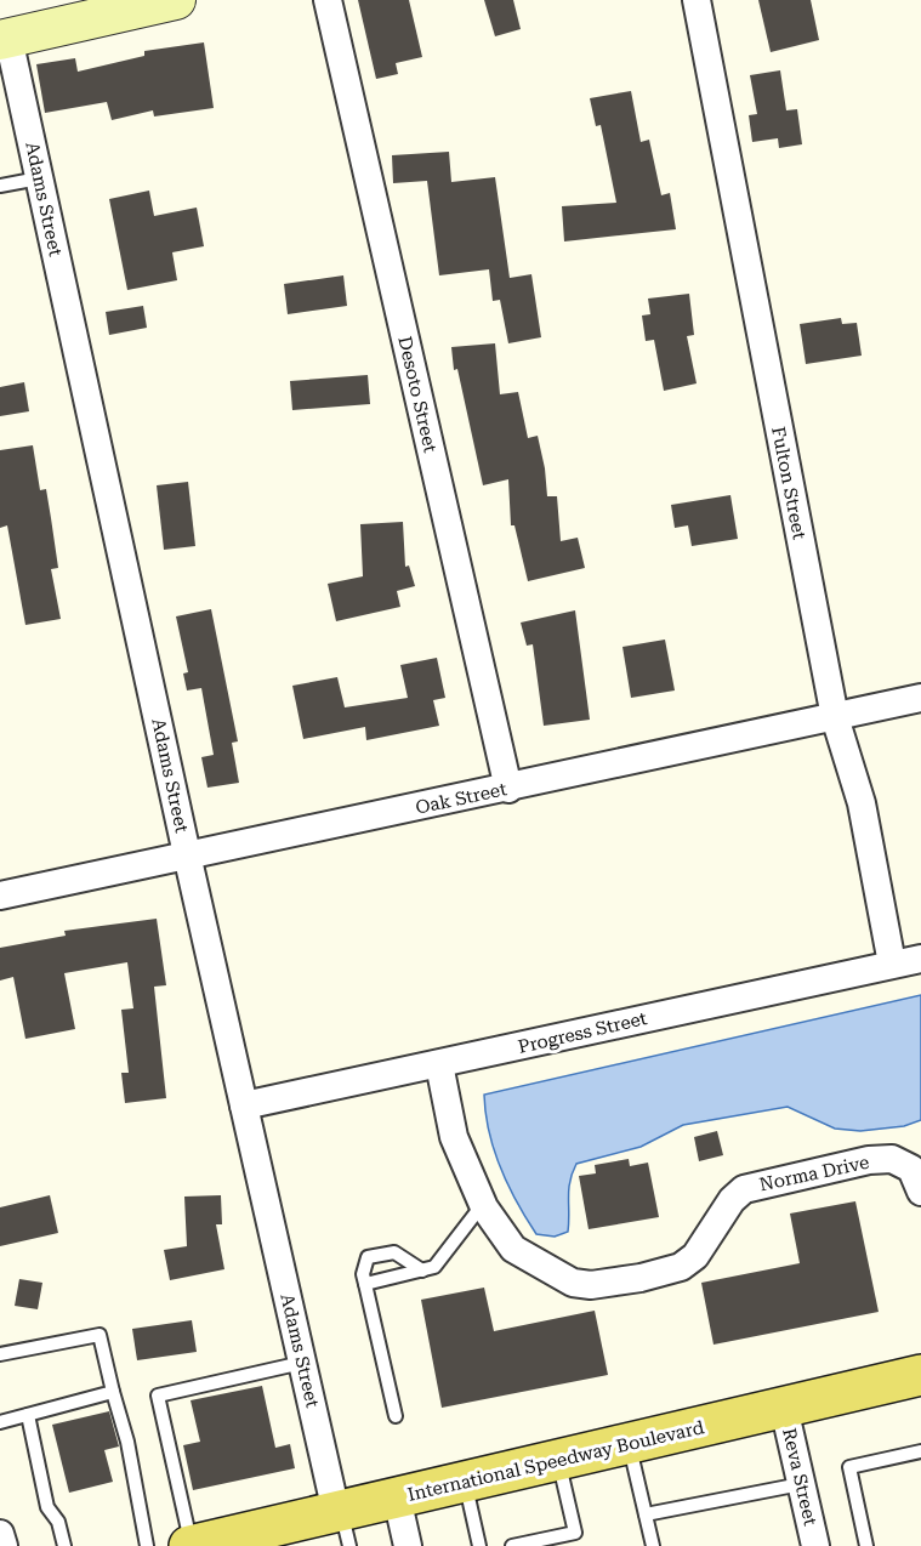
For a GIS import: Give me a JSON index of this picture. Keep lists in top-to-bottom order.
{
  "streets": {
    "main road": ["International Speedway Boulevard"],
    "street": [
      "Adams Street",
      "Desoto Street",
      "Fulton Street",
      "Oak Street",
      "Progress Street",
      "Norma Drive",
      "Reva Street"
    ]
  },
  "crossings": [
    ["Adams Street", "Oak Street"],
    ["Adams Street", "Progress Street"],
    ["Adams Street", "International Speedway Boulevard"],
    ["Desoto Street", "Oak Street"],
    ["Fulton Street", "Oak Street"],
    ["Fulton Street", "Progress Street"],
    ["International Speedway Boulevard", "Reva Street"]
  ]
}
